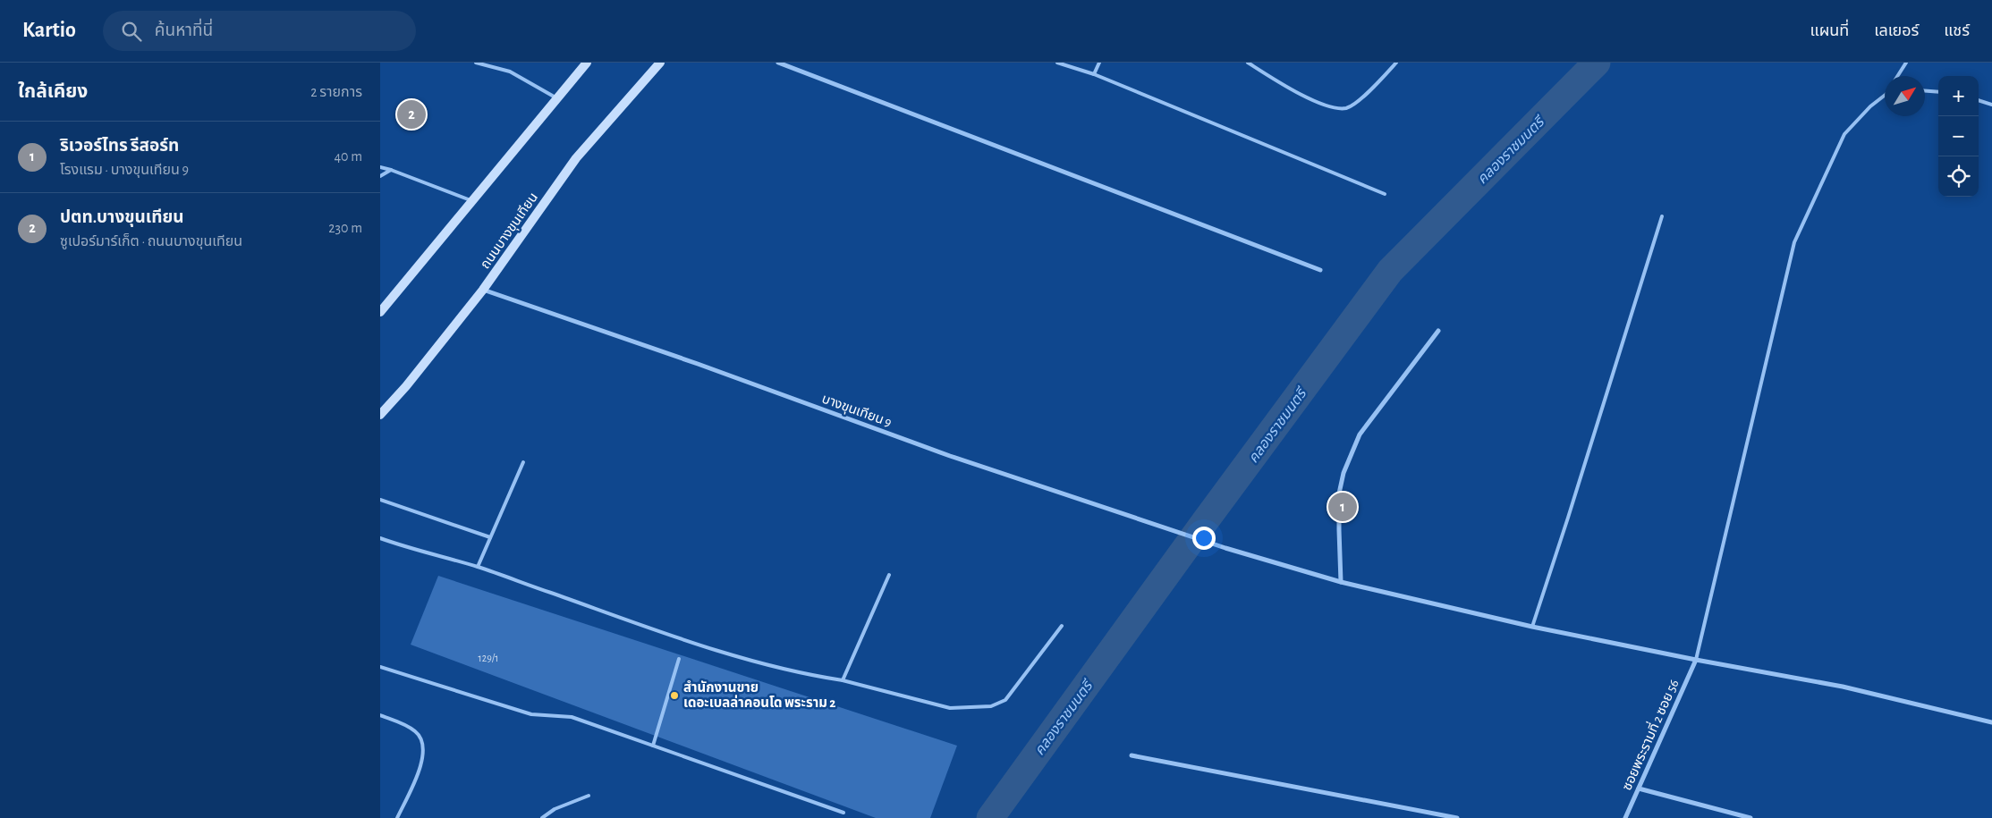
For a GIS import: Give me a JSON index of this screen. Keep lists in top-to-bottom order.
{
  "streets": {
    "main road": ["ถนนบางขุนเทียน"],
    "street": ["บางขุนเทียน 9", "ซอยพระรามที่ 2 ซอย 56"]
  },
  "crossings": [
    ["ถนนบางขุนเทียน", "บางขุนเทียน 9"],
    ["บางขุนเทียน 9", "ซอยพระรามที่ 2 ซอย 56"]
  ],
  "water": ["คลองราชมนตรี"],
  "places": ["สำนักงานขาย เดอะเบลล่าคอนโด พระราม 2"],
  "house_numbers": ["129/1"],
  "north": "top right",
  "page": {
    "header": "Kartio",
    "search": "ค้นหาที่นี่",
    "nav": ["แผนที่", "เลเยอร์", "แชร์"],
    "heading": ["ใกล้เคียง", "2 รายการ"],
    "map_buttons": ["+", "−"],
    "pins": ["2", "1"],
    "list": [
      {
        "mark": "1",
        "name": "ริเวอร์ไทร รีสอร์ท",
        "note": "โรงแรม · บางขุนเทียน 9",
        "value": "40 m"
      },
      {
        "mark": "2",
        "name": "ปตท.บางขุนเทียน",
        "note": "ซูเปอร์มาร์เก็ต · ถนนบางขุนเทียน",
        "value": "230 m"
      }
    ]
  }
}
